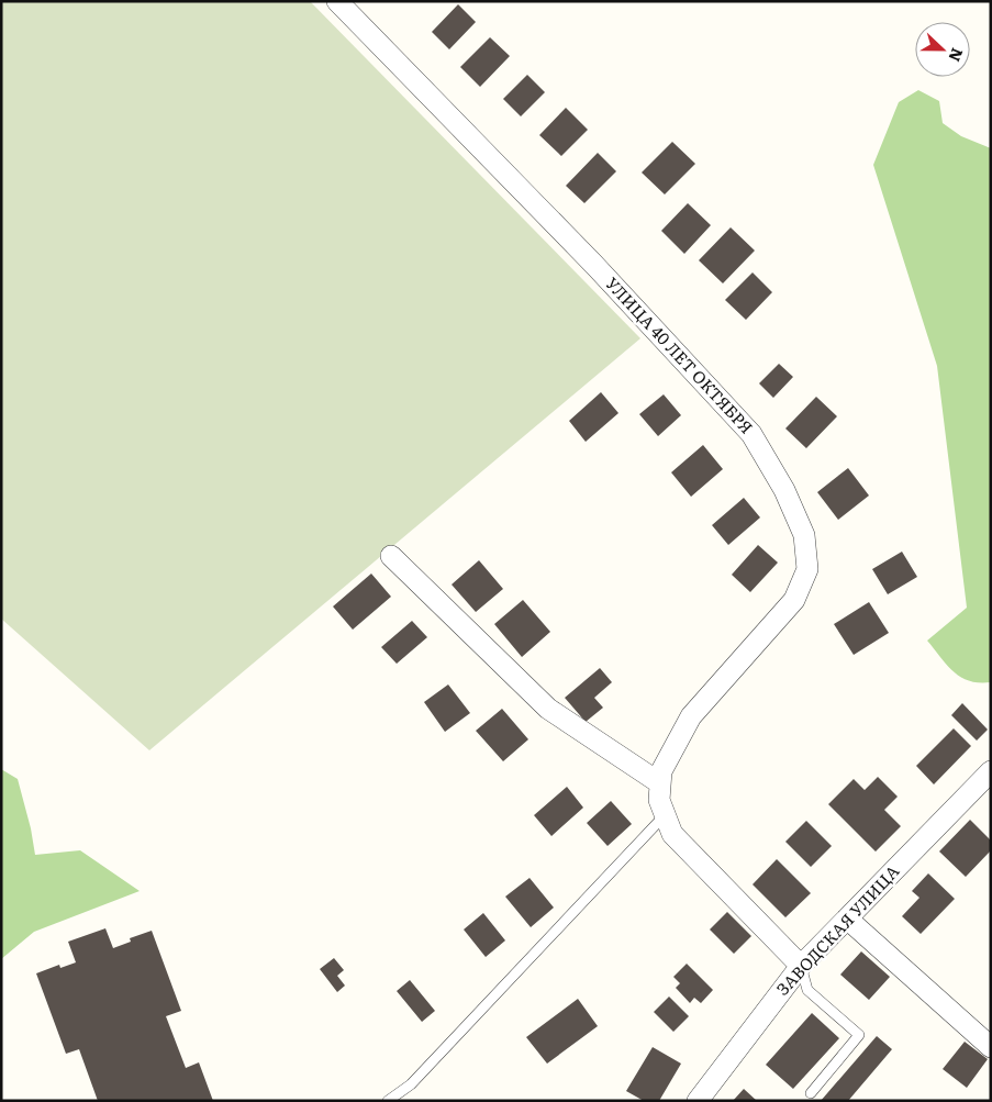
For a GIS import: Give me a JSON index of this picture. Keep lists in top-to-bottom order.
{
  "streets": {
    "street": ["УЛИЦА 40 ЛЕТ ОКТЯБРЯ", "ЗАВОДСКАЯ УЛИЦА"]
  },
  "crossings": [
    ["УЛИЦА 40 ЛЕТ ОКТЯБРЯ", "ЗАВОДСКАЯ УЛИЦА"]
  ],
  "north": "right"
}
